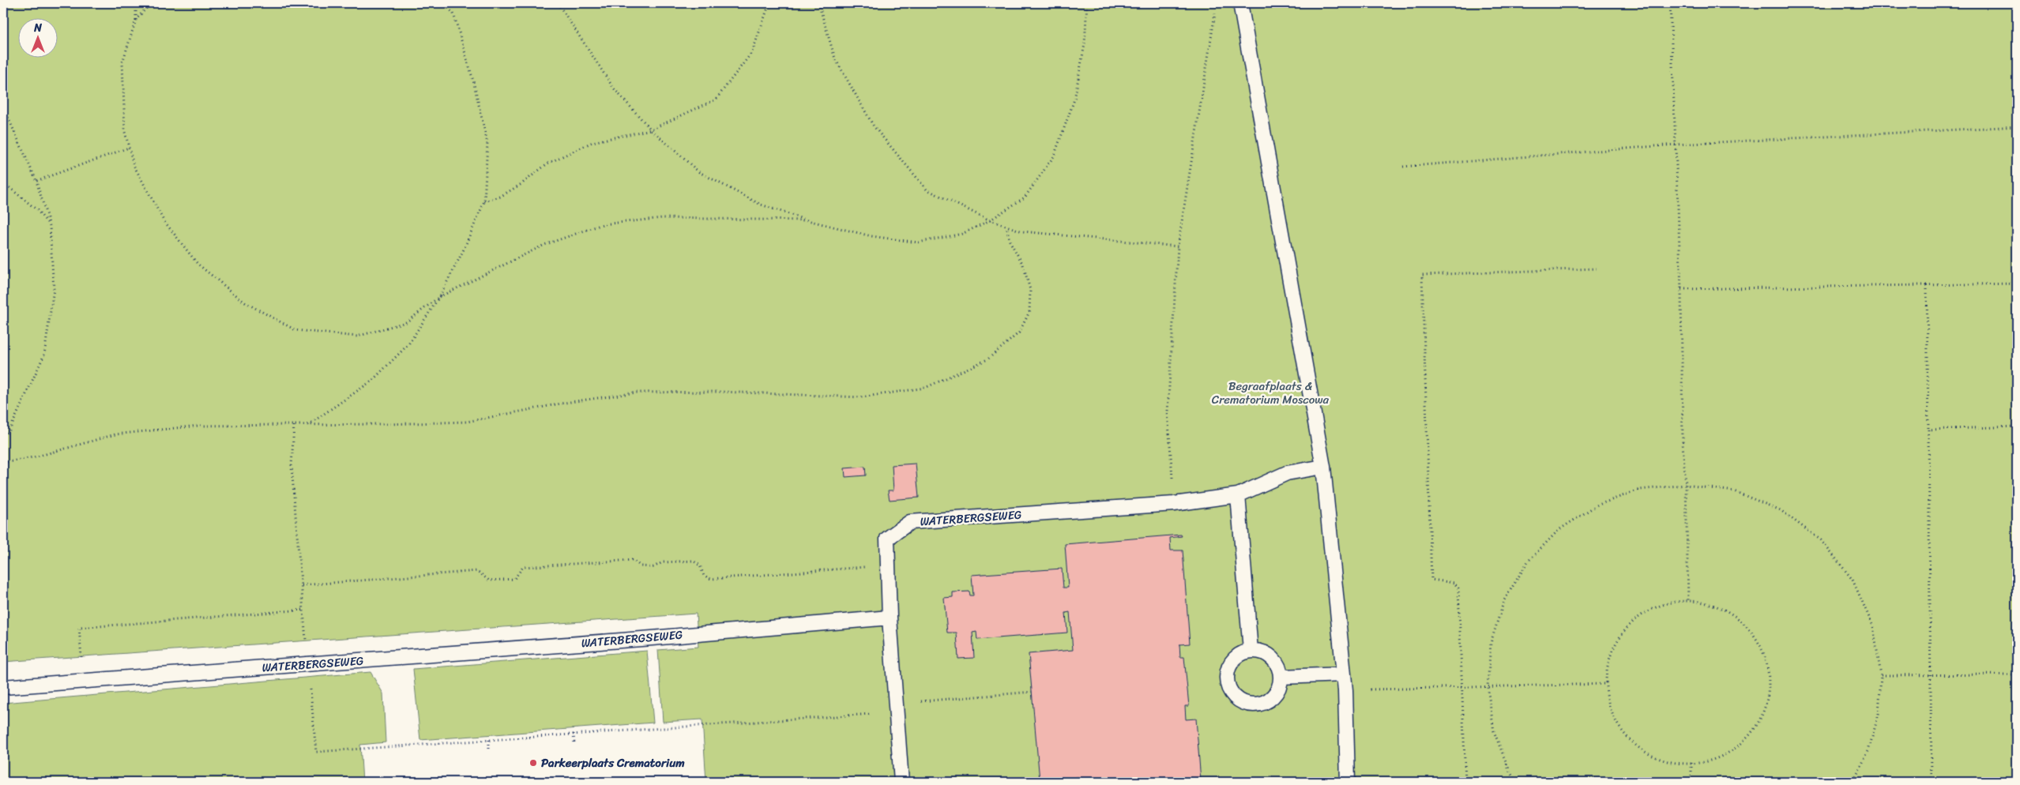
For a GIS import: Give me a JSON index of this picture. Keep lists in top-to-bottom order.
{
  "streets": {
    "lane": ["WATERBERGSEWEG"]
  },
  "parks": ["Begraafplaats & Crematorium Moscowa"],
  "places": ["Parkeerplaats Crematorium"],
  "north": "top"
}
